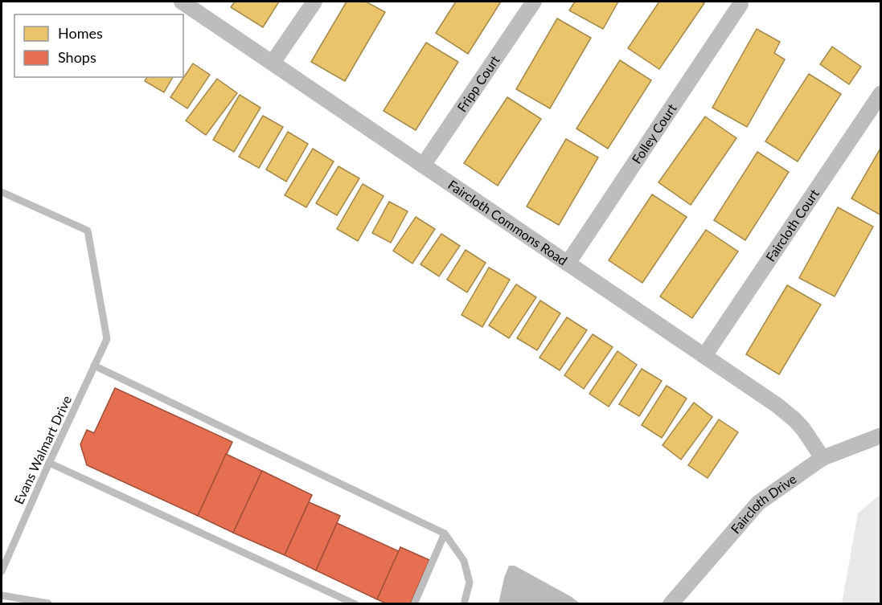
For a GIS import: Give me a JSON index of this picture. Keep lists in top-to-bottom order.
{
  "streets": {
    "street": [
      "Fripp Court",
      "Folley Court",
      "Faircloth Commons Road",
      "Faircloth Court",
      "Faircloth Drive"
    ],
    "lane": ["Evans Walmart Drive"]
  },
  "crossings": [
    ["Fripp Court", "Faircloth Commons Road"],
    ["Folley Court", "Faircloth Commons Road"],
    ["Faircloth Commons Road", "Faircloth Court"],
    ["Faircloth Commons Road", "Faircloth Drive"]
  ],
  "legend": ["Homes", "Shops"]
}
